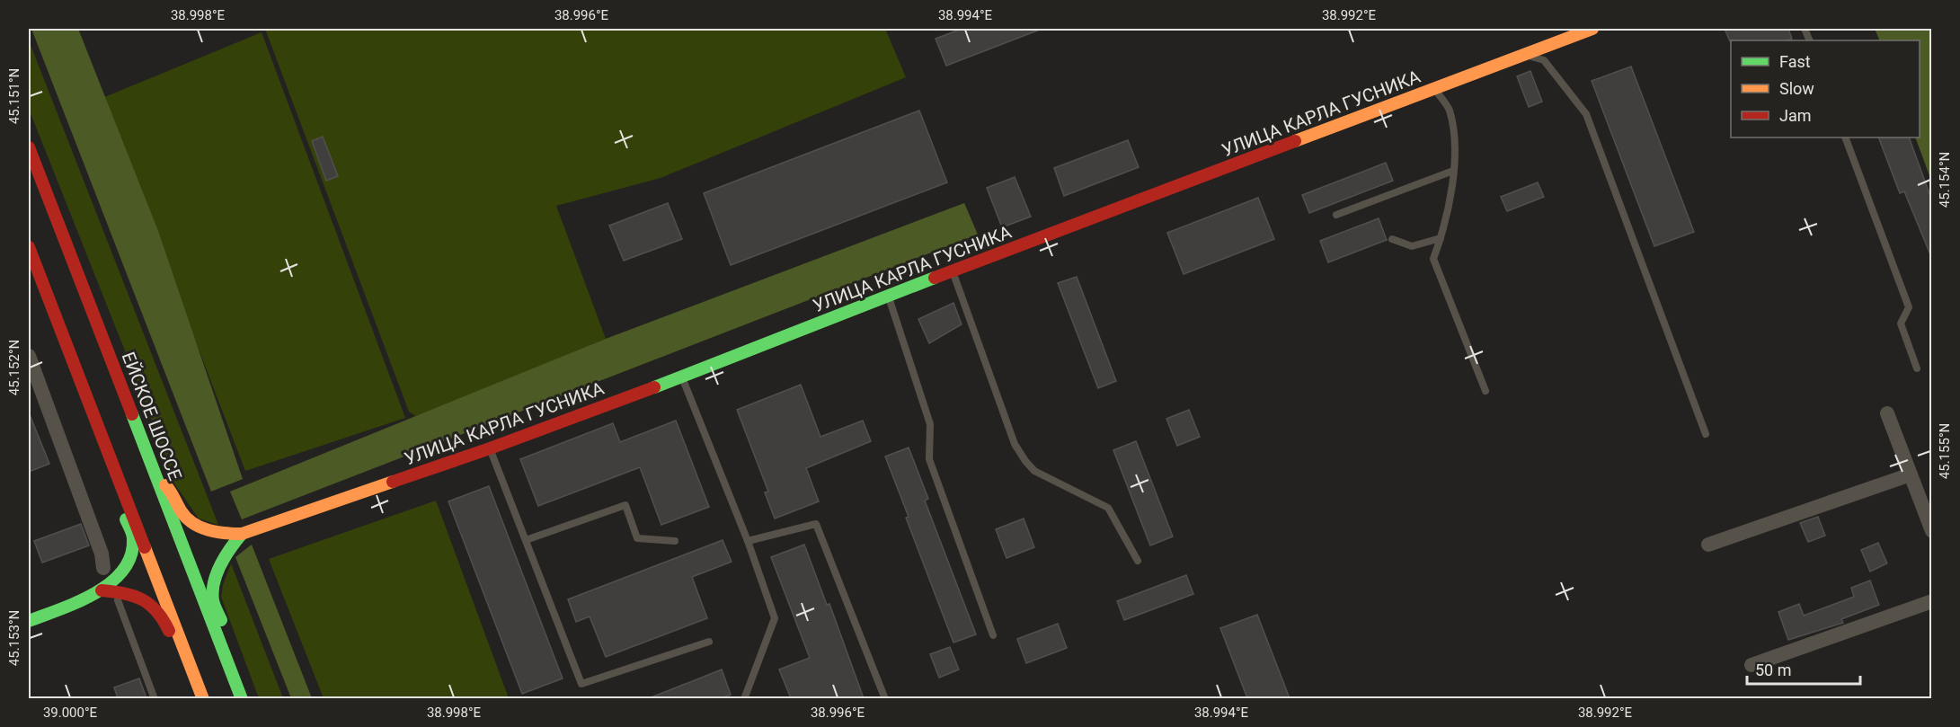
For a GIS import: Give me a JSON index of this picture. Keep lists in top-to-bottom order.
{
  "streets": {
    "street": ["УЛИЦА КАРЛА ГУСНИКА", "ЕЙСКОЕ ШОССЕ"]
  },
  "legend": ["Fast", "Slow", "Jam"],
  "scale_bar": "50 m",
  "coordinates": [
    "38.998°E",
    "38.996°E",
    "38.994°E",
    "38.992°E",
    "45.151°N",
    "45.154°N",
    "45.152°N",
    "45.155°N",
    "45.153°N",
    "39.000°E"
  ]
}
